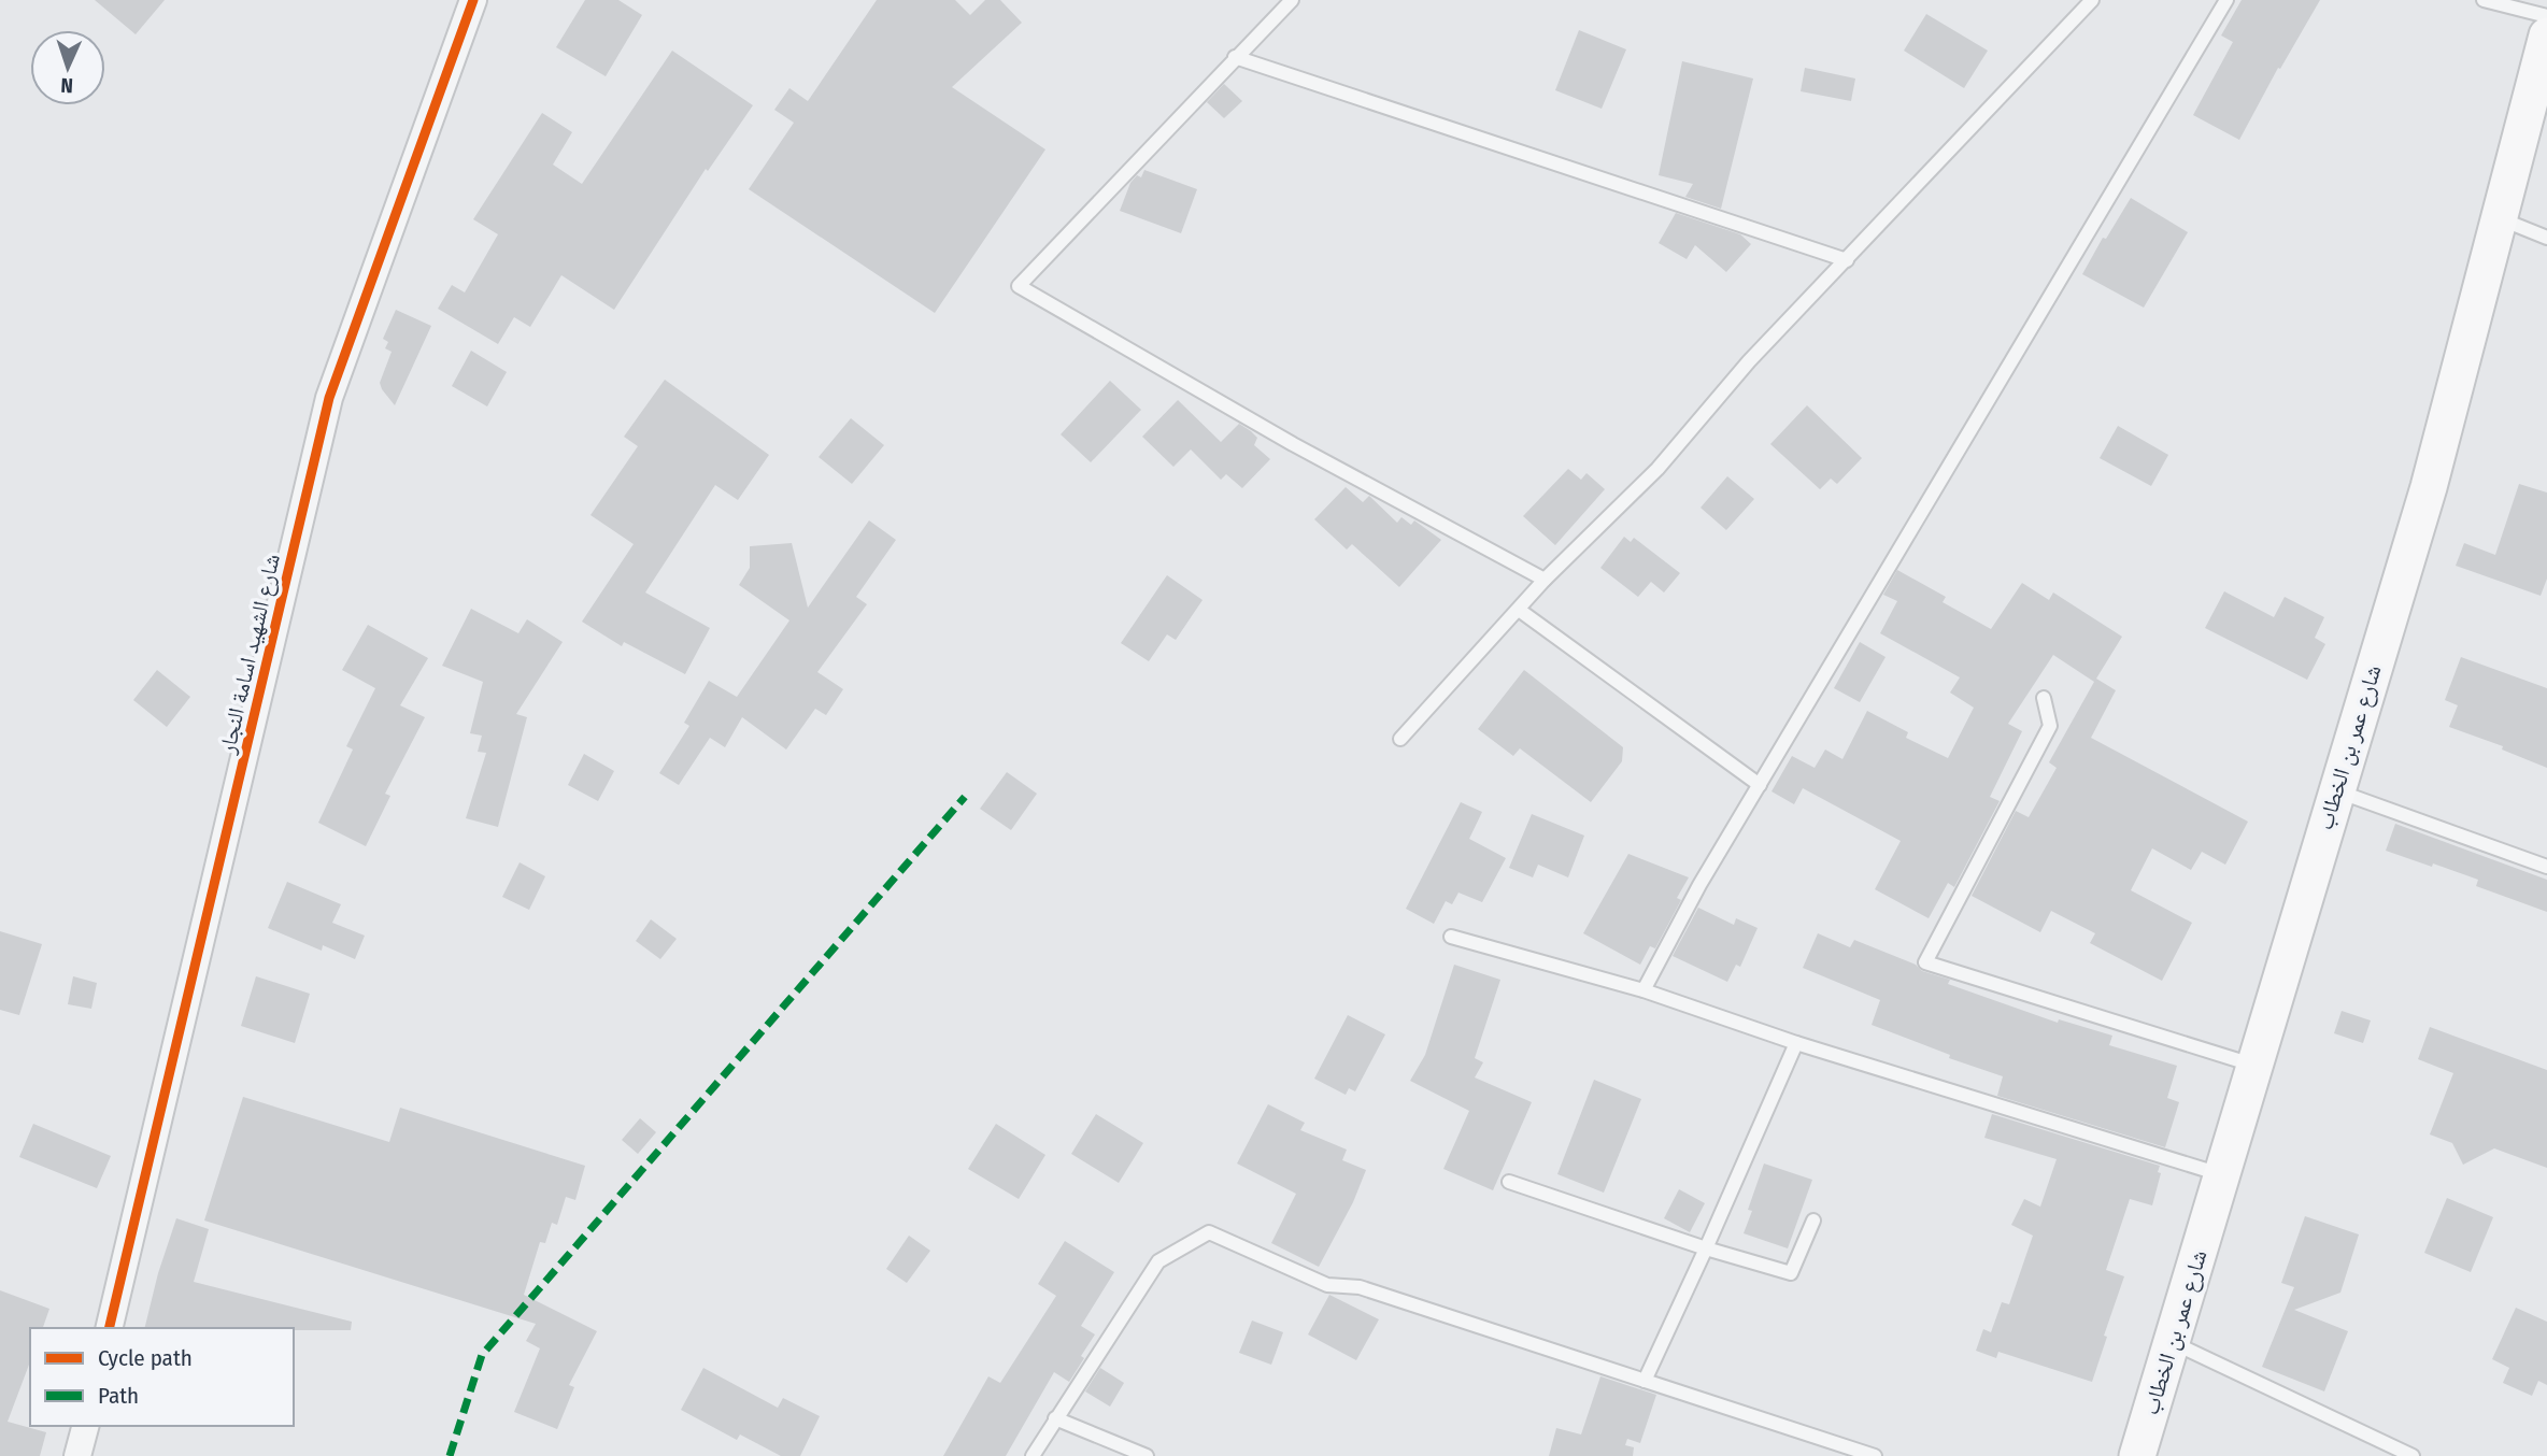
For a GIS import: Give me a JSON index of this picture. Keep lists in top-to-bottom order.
{
  "streets": {
    "main road": ["شارع عمر بن الخطاب"],
    "street": ["شارع الشهيد اسامة النجار"]
  },
  "legend": ["Cycle path", "Path"],
  "north": "bottom"
}
